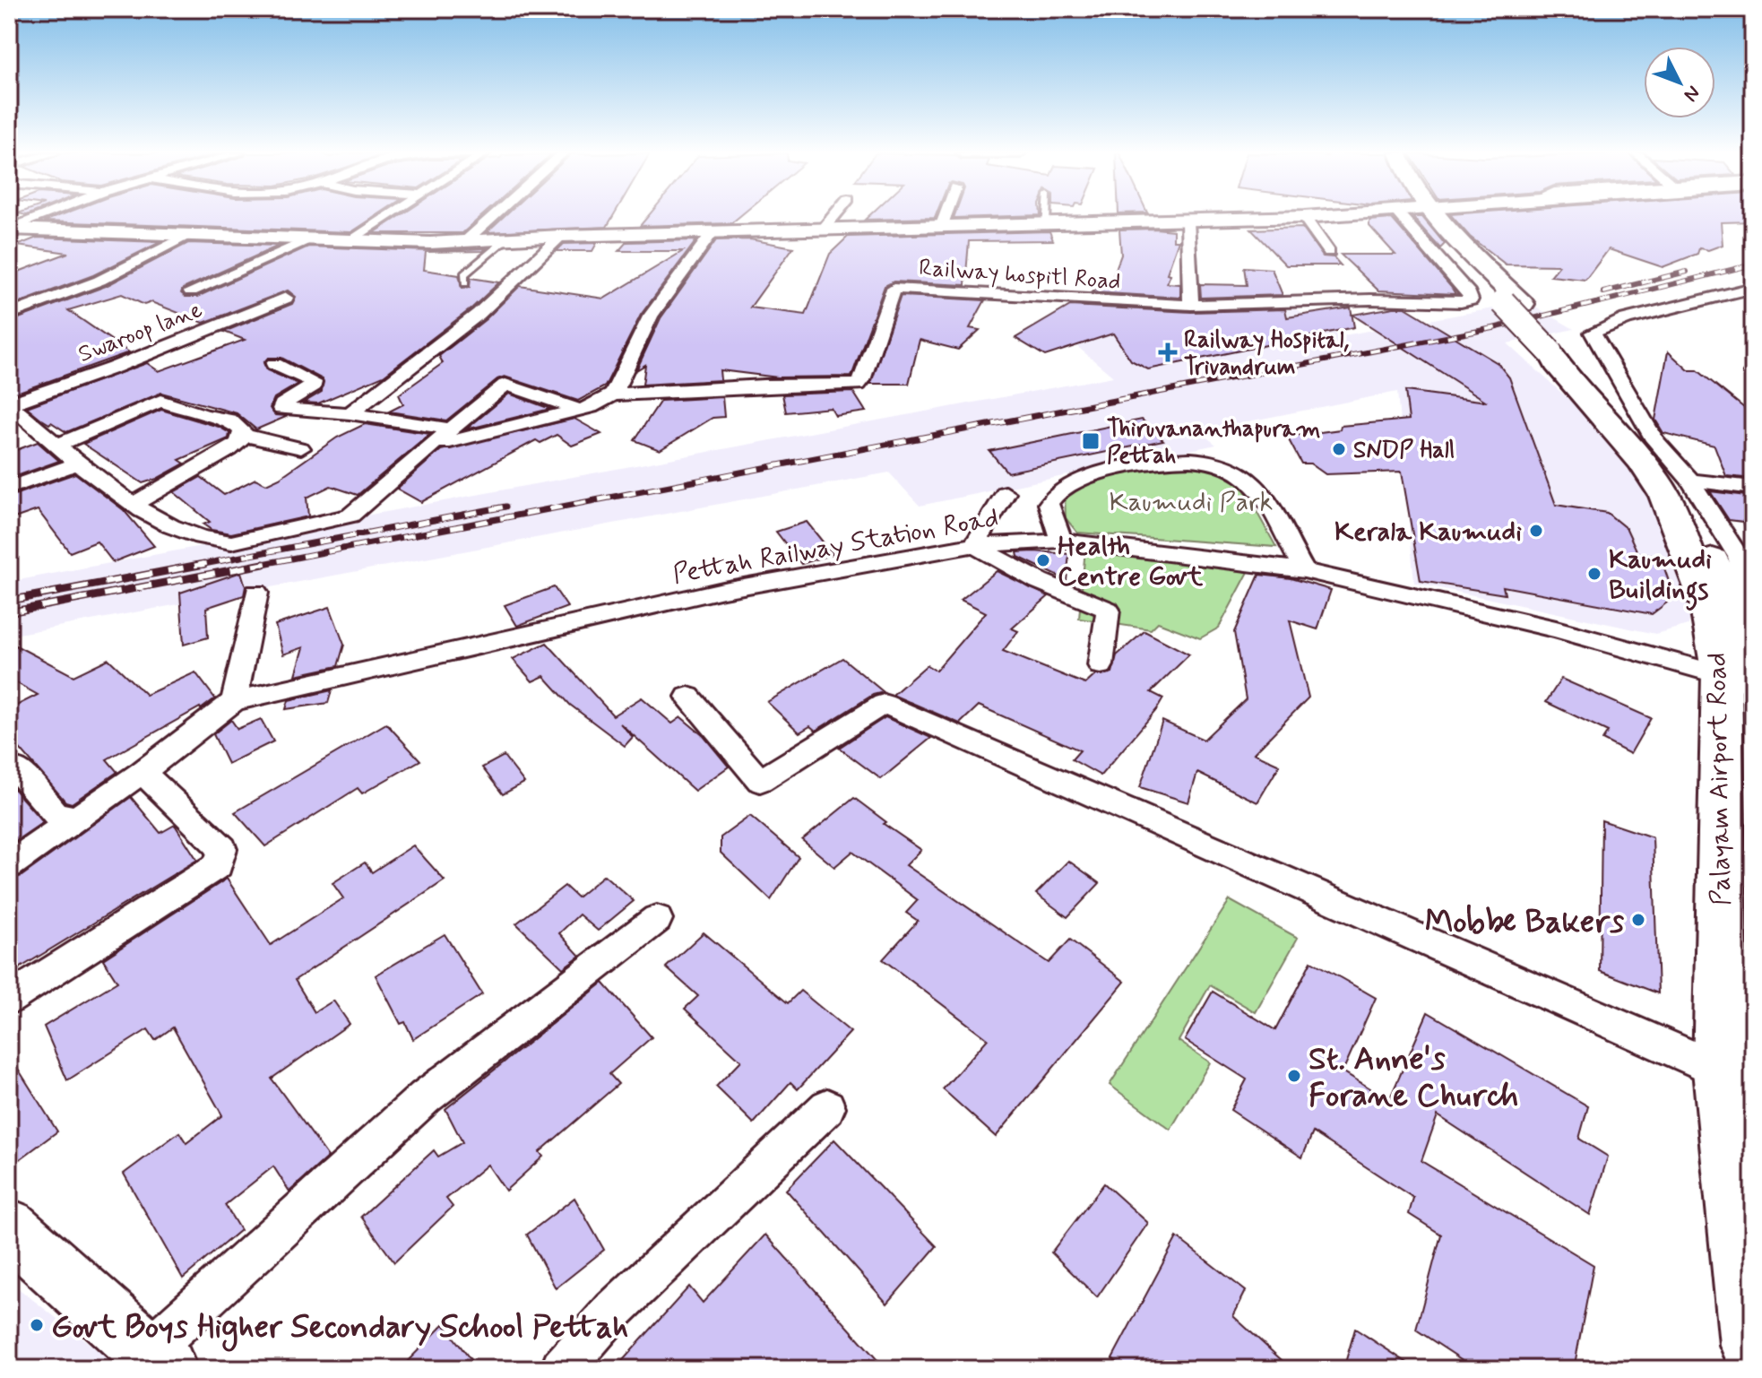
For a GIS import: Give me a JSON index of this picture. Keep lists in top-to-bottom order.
{
  "streets": {
    "main road": ["Palayam Airport Road"],
    "street": ["Railway hospitl Road", "Swaroop lane", "Pettah Railway Station Road"]
  },
  "crossings": [
    ["Pettah Railway Station Road", "Palayam Airport Road"]
  ],
  "parks": ["Kaumudi Park"],
  "places": {
    "health": ["Railway Hospital, Trivandrum"],
    "transit": ["Thiruvananthapuram Pettah"],
    "other": [
      "SNDP Hall",
      "Kerala Kaumudi",
      "Health Centre Govt",
      "Kaumudi Buildings",
      "Mobbe Bakers",
      "St. Anne's Forane Church",
      "Govt Boys Higher Secondary School Pettah"
    ]
  },
  "north": "bottom right"
}
